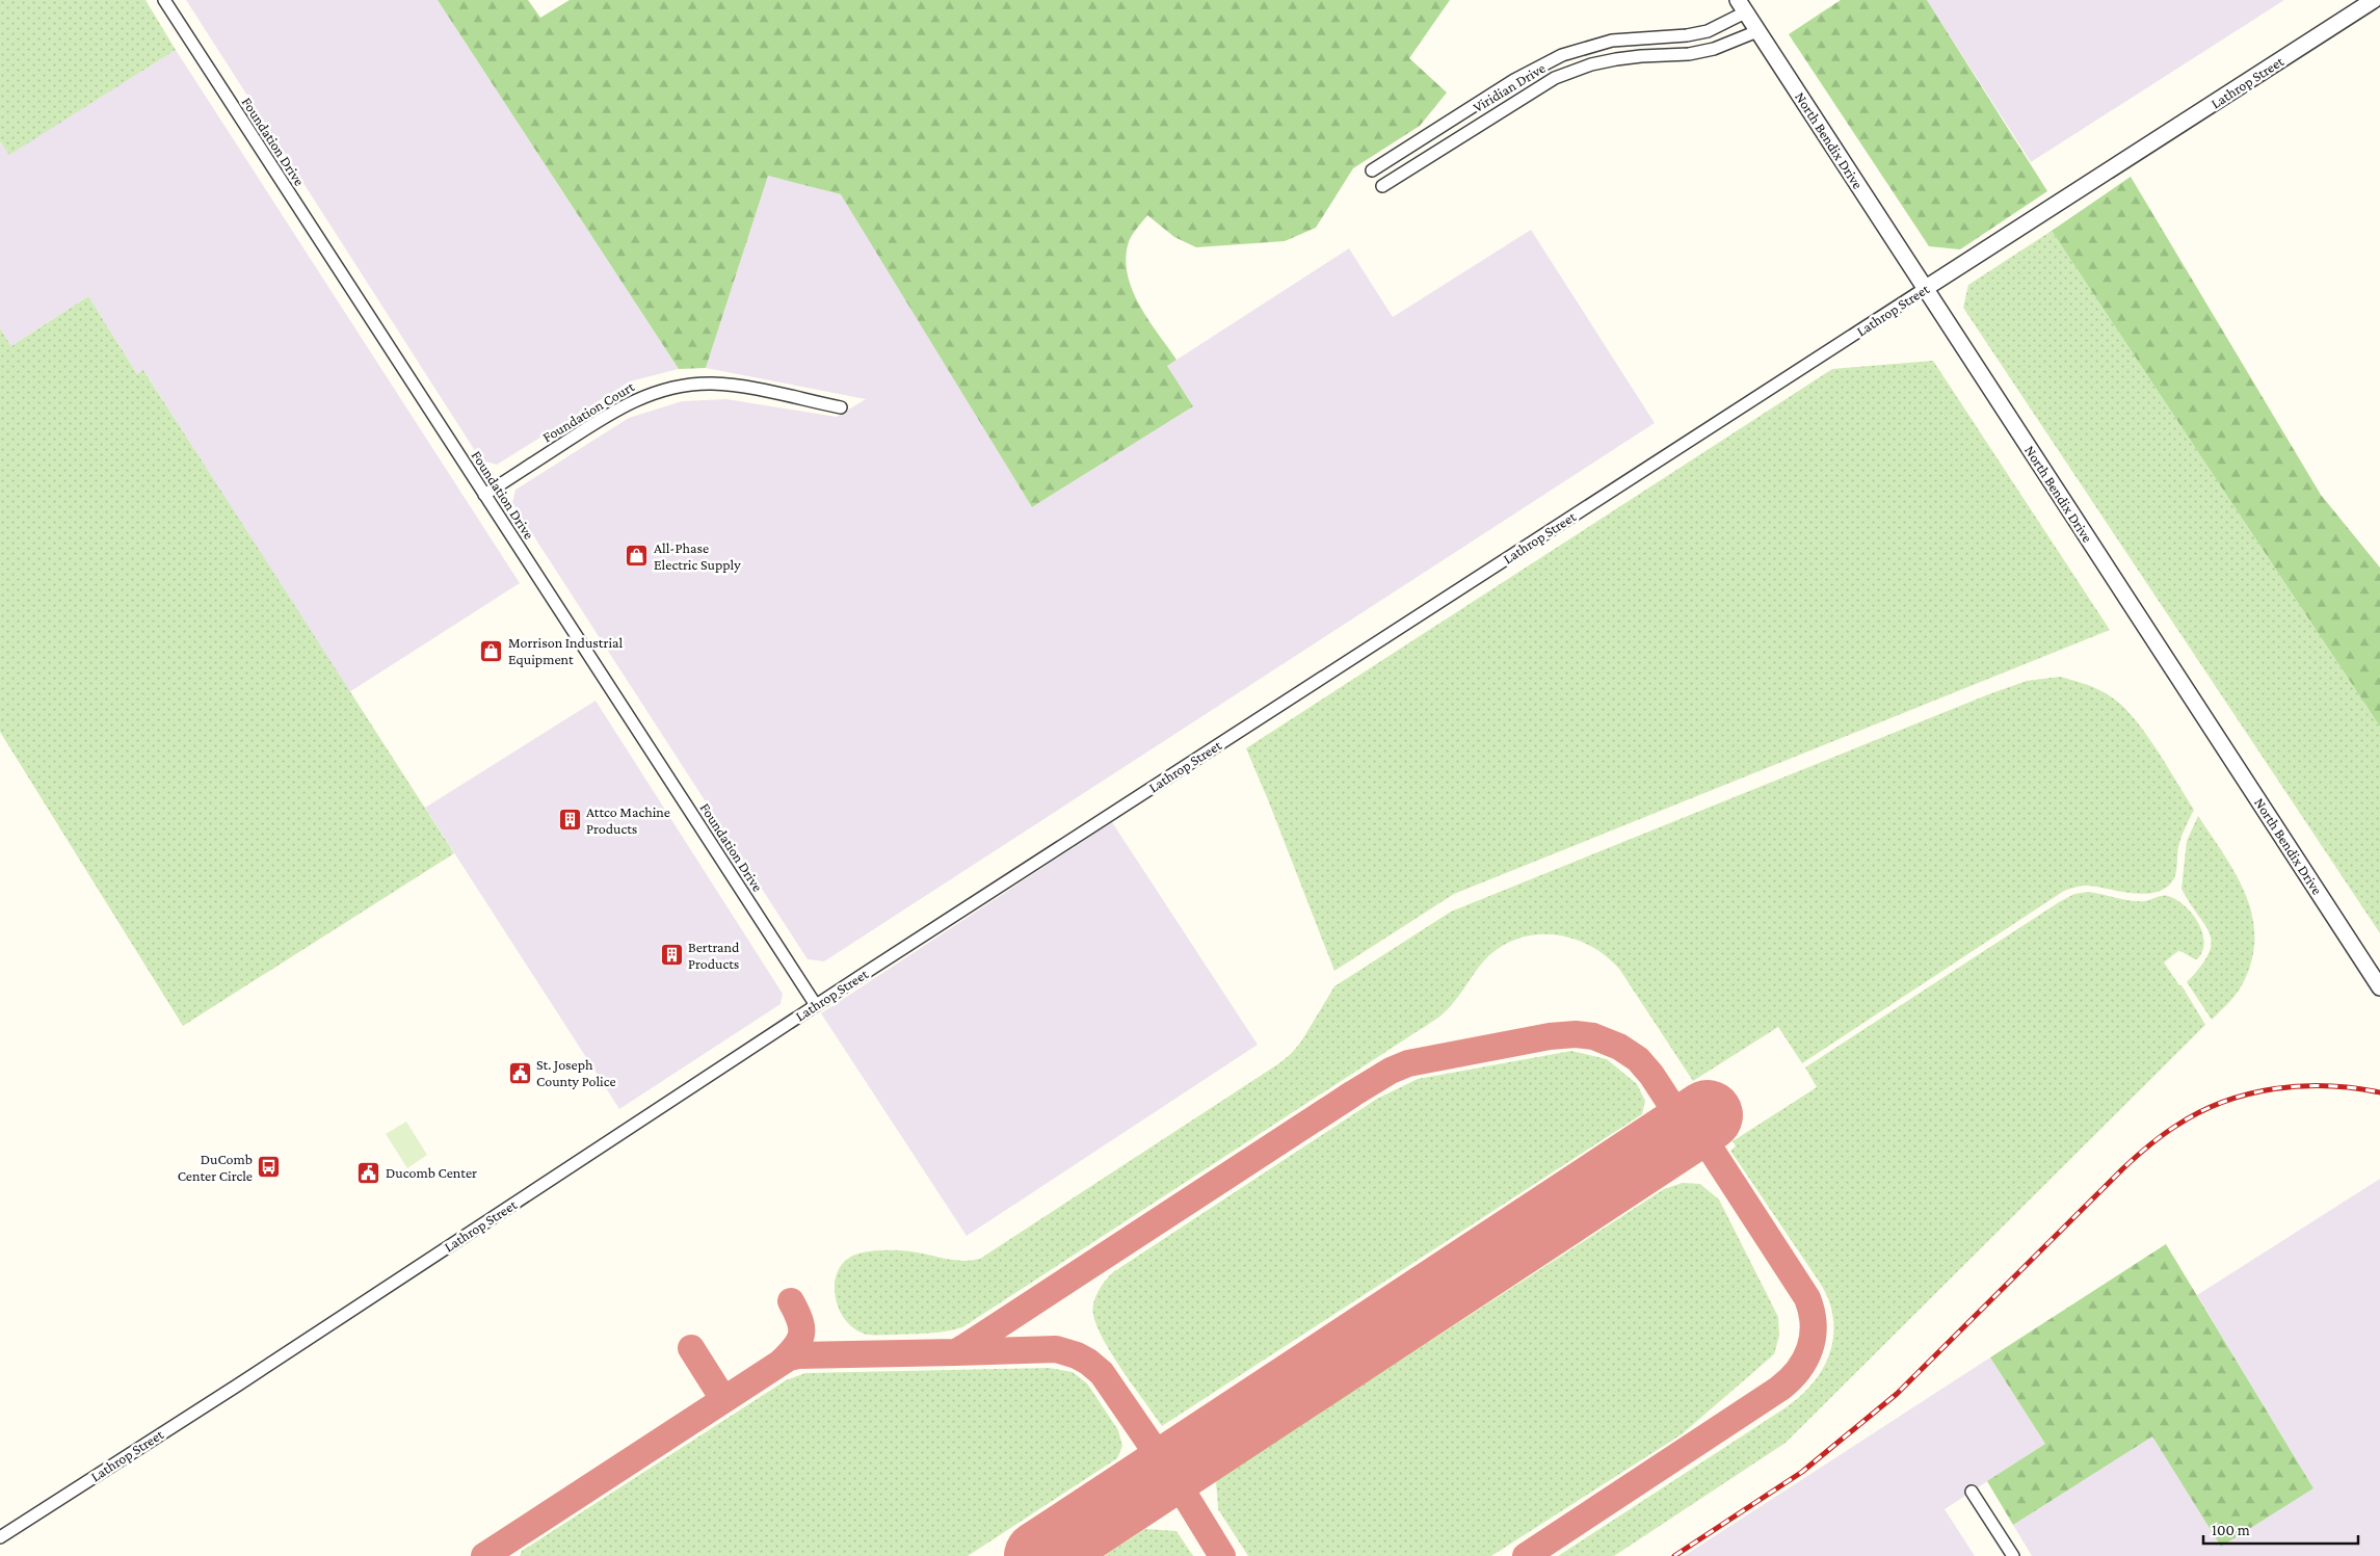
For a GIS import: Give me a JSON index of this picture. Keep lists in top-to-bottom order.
{
  "streets": {
    "street": [
      "Lathrop Street",
      "Viridian Drive",
      "North Bendix Drive",
      "Foundation Drive",
      "Foundation Court"
    ]
  },
  "crossings": [
    ["Lathrop Street", "North Bendix Drive"],
    ["Lathrop Street", "Foundation Drive"],
    ["Viridian Drive", "North Bendix Drive"],
    ["Foundation Drive", "Foundation Court"]
  ],
  "places": {
    "shop": ["All-Phase Electric Supply", "Morrison Industrial Equipment"],
    "building": ["Attco Machine Products", "Bertrand Products"],
    "public building": ["St. Joseph County Police", "Ducomb Center"],
    "bus stop": ["DuComb Center Circle"]
  },
  "scale_bar": "100 m"
}
